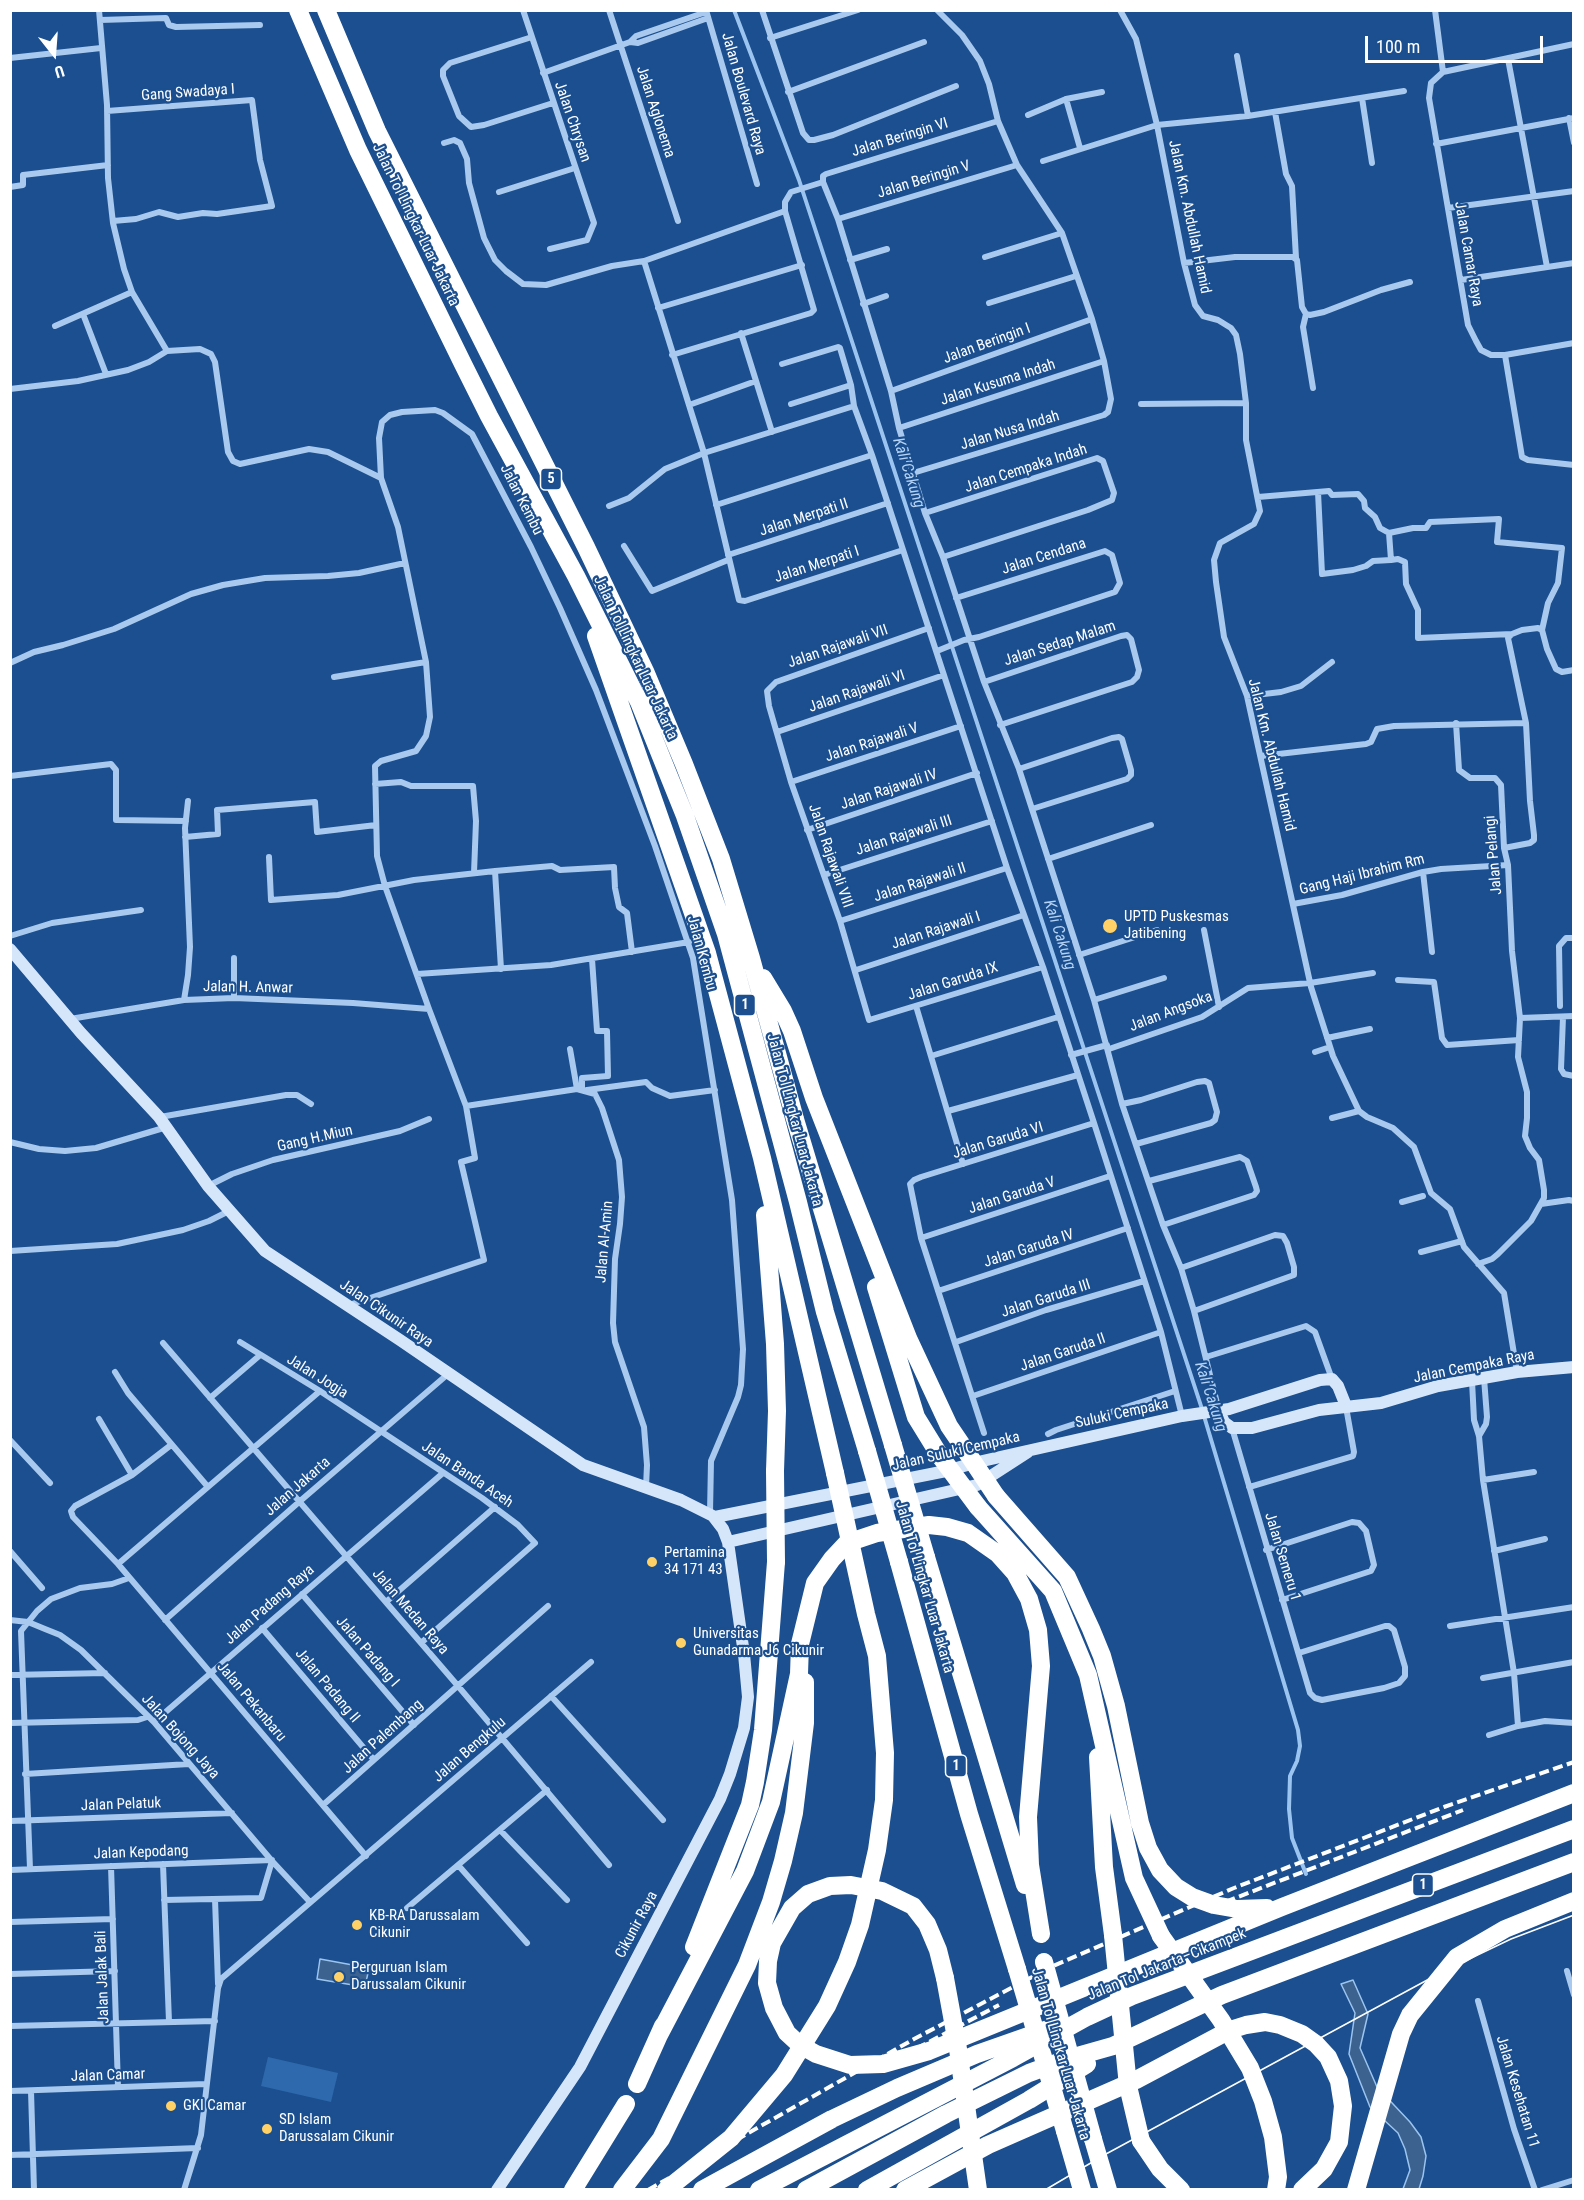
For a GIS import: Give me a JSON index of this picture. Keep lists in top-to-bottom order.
{
  "streets": {
    "highway": [
      "Jalan Tol Lingkar Luar Jakarta",
      "5",
      "1",
      "Jalan Tol Jakarta–Cikampek"
    ],
    "street": [
      "Gang Swadaya I",
      "Jalan Boulevard Raya",
      "Jalan Aglonema",
      "Jalan Chrysan",
      "Jalan Beringin VI",
      "Jalan Beringin V",
      "Jalan Km. Abdullah Hamid",
      "Jalan Camar Raya",
      "Jalan Beringin I",
      "Jalan Kusuma Indah",
      "Jalan Nusa Indah",
      "Jalan Cempaka Indah",
      "Jalan Kembu",
      "Jalan Merpati II",
      "Jalan Cendana",
      "Jalan Merpati I",
      "Jalan Sedap Malam",
      "Jalan Rajawali VII",
      "Jalan Rajawali VI",
      "Jalan Rajawali V",
      "Jalan Rajawali IV",
      "Jalan Rajawali III",
      "Jalan Pelangi",
      "Jalan Rajawali VIII",
      "Gang Haji Ibrahim Rm",
      "Jalan Rajawali II",
      "Jalan Rajawali I",
      "Jalan Garuda IX",
      "Jalan H. Anwar",
      "Jalan Angsoka",
      "Gang H.Miun",
      "Jalan Garuda VI",
      "Jalan Garuda V",
      "Jalan Al-Amin",
      "Jalan Garuda IV",
      "Jalan Garuda III",
      "Jalan Cikunir Raya",
      "Jalan Garuda II",
      "Jalan Cempaka Raya",
      "Jalan Jogja",
      "Suluki Cempaka",
      "Jalan Suluki Cempaka",
      "Jalan Banda Aceh",
      "Jalan Jakarta",
      "Jalan Semeru 1",
      "Jalan Padang Raya",
      "Jalan Medan Raya",
      "Jalan Padang I",
      "Jalan Padang II",
      "Jalan Pekanbaru",
      "Jalan Bojong Jaya",
      "Jalan Palembang",
      "Jalan Bengkulu",
      "Jalan Pelatuk",
      "Jalan Kepodang",
      "Cikunir Raya",
      "Jalan Jalak Bali",
      "Jalan Camar",
      "Jalan Kesehatan 11"
    ]
  },
  "crossings": [
    ["Jalan Km. Abdullah Hamid", "Gang Haji Ibrahim Rm"],
    ["Jalan Km. Abdullah Hamid", "Jalan Angsoka"],
    ["Jalan Kusuma Indah", "Jalan Nusa Indah"],
    ["Jalan Kembu", "Jalan Cikunir Raya"],
    ["Jalan Kembu", "Jalan Suluki Cempaka"],
    ["Jalan Merpati II", "Jalan Merpati I"],
    ["Jalan Rajawali VII", "Jalan Rajawali VIII"],
    ["Jalan Rajawali VI", "Jalan Rajawali VIII"],
    ["Jalan Rajawali V", "Jalan Rajawali VIII"],
    ["Jalan Rajawali IV", "Jalan Rajawali VIII"],
    ["Jalan Rajawali III", "Jalan Rajawali VIII"],
    ["Jalan Pelangi", "Gang Haji Ibrahim Rm"],
    ["Jalan Rajawali VIII", "Jalan Rajawali II"],
    ["Jalan Rajawali VIII", "Jalan Rajawali I"],
    ["Jalan Rajawali VIII", "Jalan Garuda IX"],
    ["Jalan H. Anwar", "Jalan Cikunir Raya"],
    ["Gang H.Miun", "Jalan Cikunir Raya"],
    ["Jalan Garuda VI", "Jalan Garuda V"],
    ["Jalan Al-Amin", "Jalan Cikunir Raya"],
    ["Jalan Cikunir Raya", "Jalan Suluki Cempaka"],
    ["Jalan Cikunir Raya", "Jalan Jakarta"],
    ["Jalan Jogja", "Jalan Banda Aceh"],
    ["Jalan Jogja", "Jalan Jakarta"],
    ["Suluki Cempaka", "Jalan Suluki Cempaka"],
    ["Jalan Suluki Cempaka", "Cikunir Raya"],
    ["Jalan Banda Aceh", "Jalan Jakarta"],
    ["Jalan Banda Aceh", "Jalan Padang Raya"],
    ["Jalan Banda Aceh", "Jalan Medan Raya"],
    ["Jalan Jakarta", "Jalan Medan Raya"],
    ["Jalan Jakarta", "Jalan Pekanbaru"],
    ["Jalan Padang Raya", "Jalan Medan Raya"],
    ["Jalan Padang Raya", "Jalan Padang I"],
    ["Jalan Padang Raya", "Jalan Padang II"],
    ["Jalan Padang Raya", "Jalan Pekanbaru"],
    ["Jalan Padang Raya", "Jalan Bojong Jaya"],
    ["Jalan Medan Raya", "Jalan Palembang"],
    ["Jalan Medan Raya", "Jalan Bengkulu"],
    ["Jalan Padang I", "Jalan Palembang"],
    ["Jalan Padang II", "Jalan Palembang"],
    ["Jalan Pekanbaru", "Jalan Palembang"],
    ["Jalan Pekanbaru", "Jalan Bengkulu"],
    ["Jalan Bojong Jaya", "Jalan Bengkulu"],
    ["Jalan Bojong Jaya", "Jalan Pelatuk"],
    ["Jalan Bojong Jaya", "Jalan Kepodang"],
    ["Jalan Kepodang", "Jalan Jalak Bali"],
    ["Jalan Jalak Bali", "Jalan Camar"]
  ],
  "water": ["Kali Cakung"],
  "places": [
    "UPTD Puskesmas Jatibening",
    "Pertamina 34 171 43",
    "Universitas Gunadarma J6 Cikunir",
    "KB-RA Darussalam Cikunir",
    "Perguruan Islam Darussalam Cikunir",
    "GKI Camar",
    "SD Islam Darussalam Cikunir"
  ],
  "scale_bar": "100 m",
  "north": "bottom"
}
